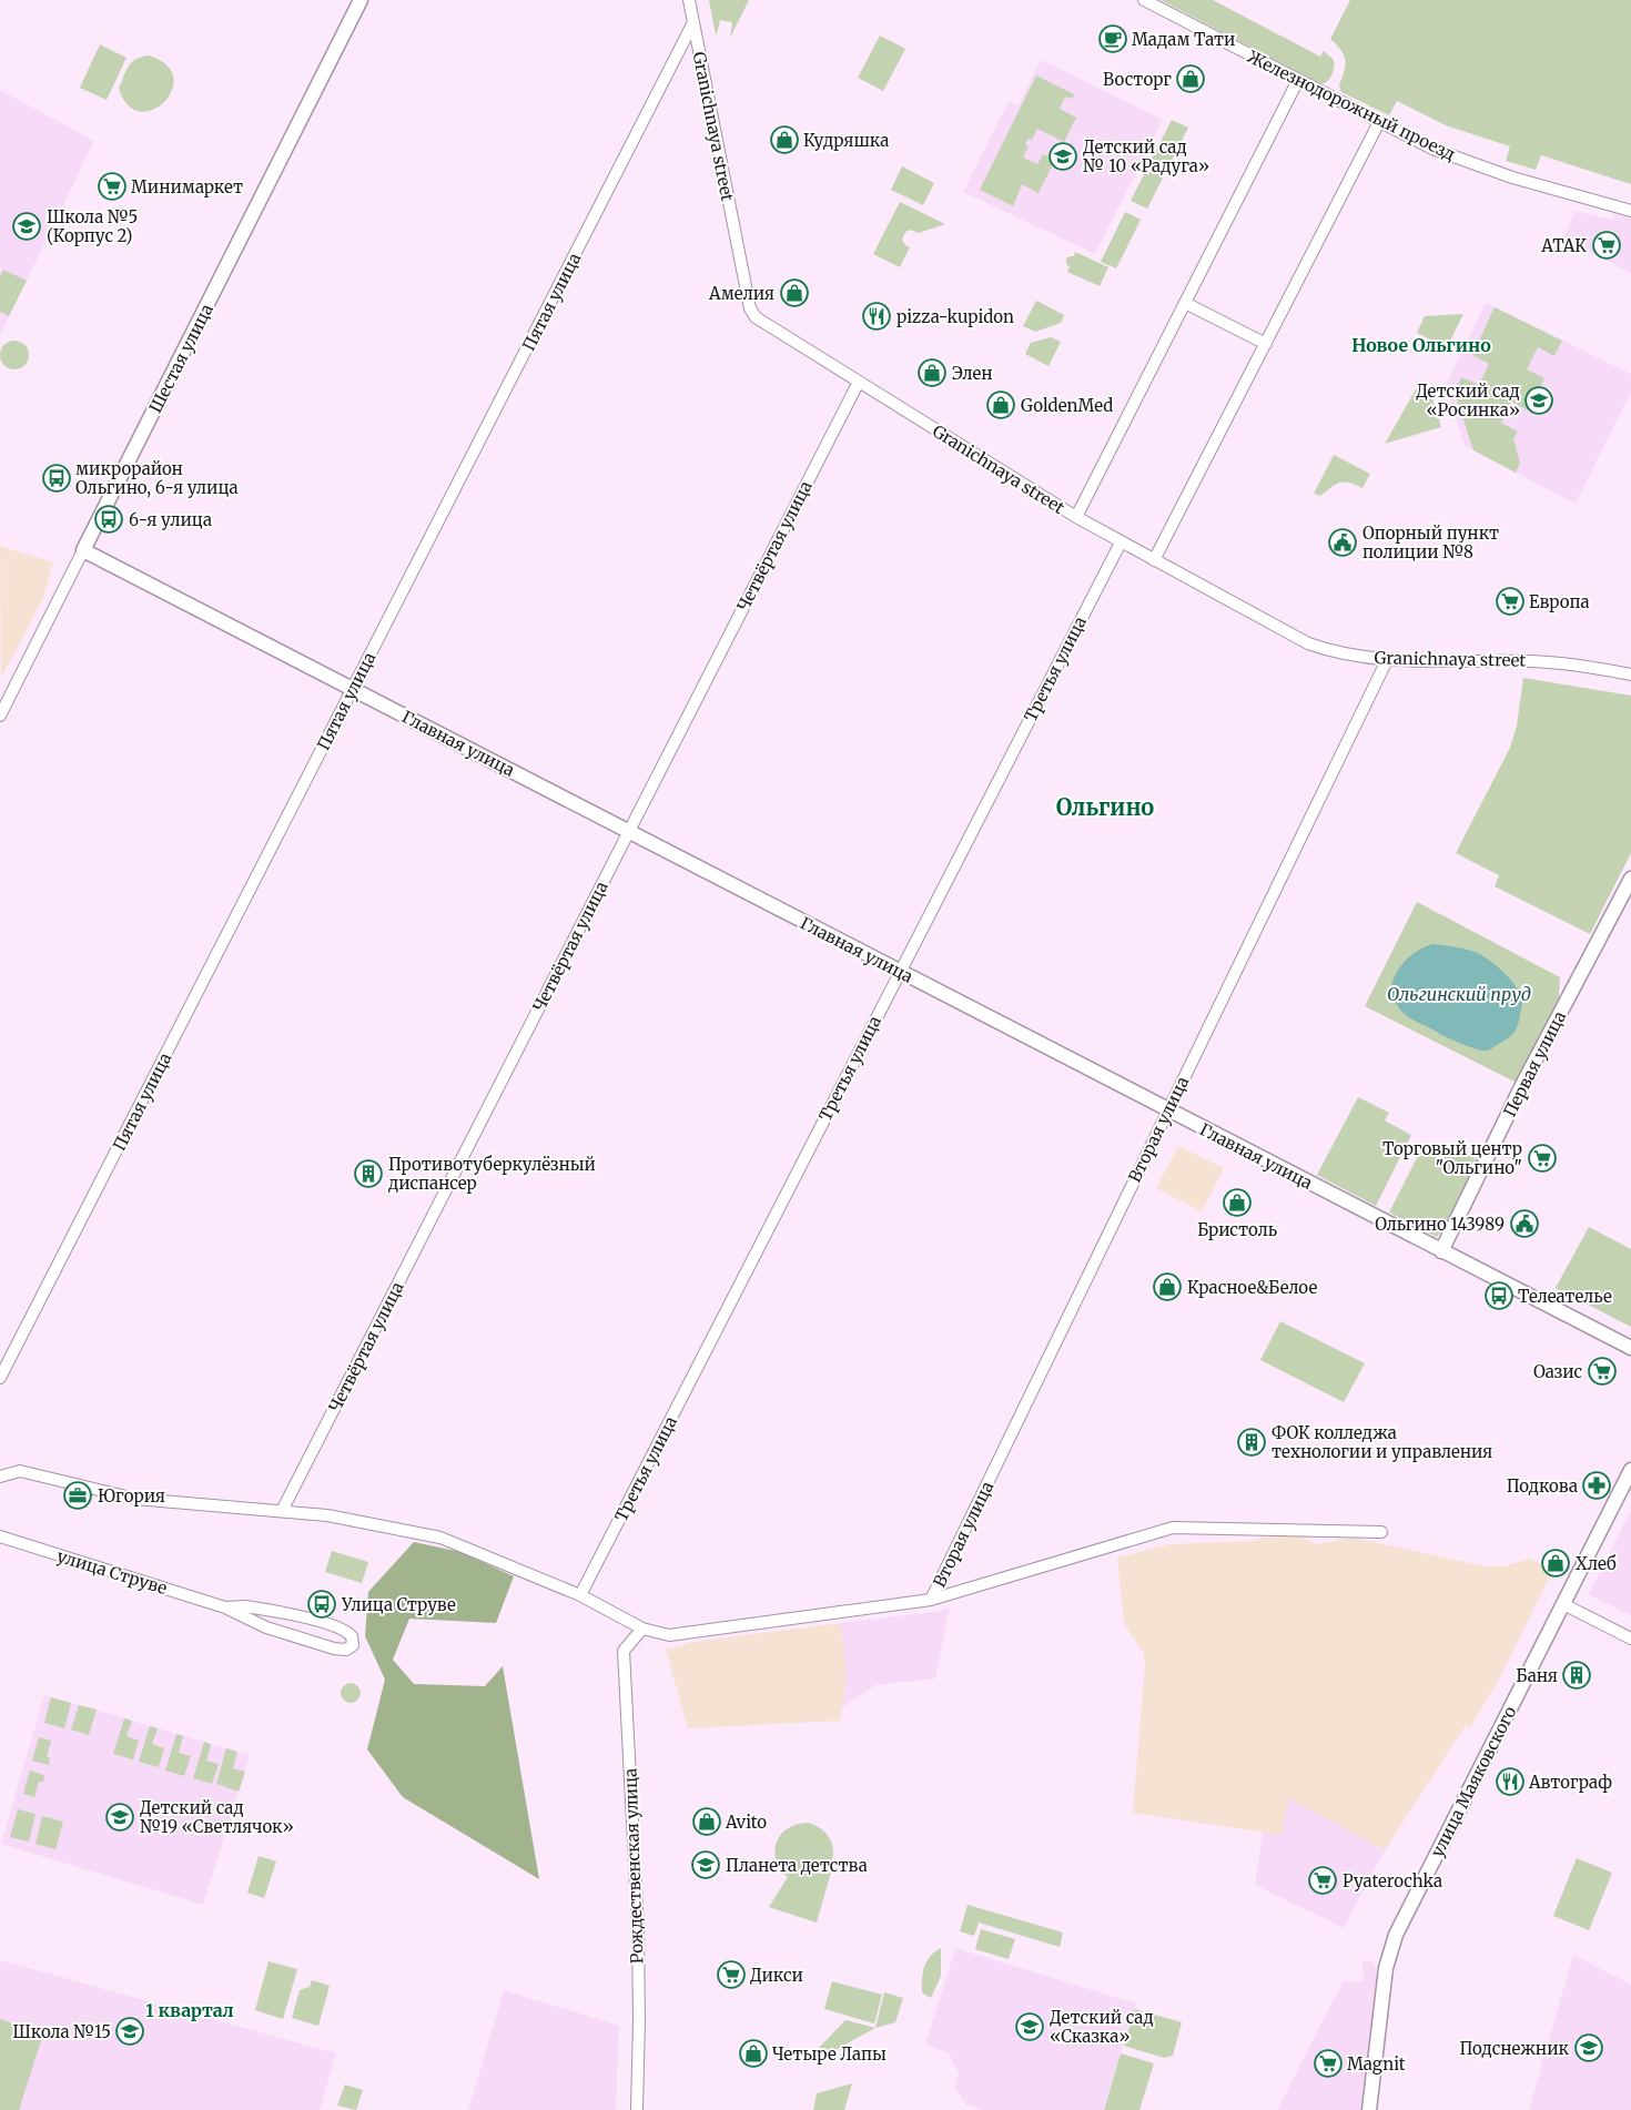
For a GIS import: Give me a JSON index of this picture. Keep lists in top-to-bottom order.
{
  "streets": {
    "street": [
      "Железнодорожный проезд",
      "Granichnaya street",
      "Пятая улица",
      "Шестая улица",
      "Четвёртая улица",
      "Третья улица",
      "Главная улица",
      "Первая улица",
      "Вторая улица",
      "улица Струве",
      "улица Маяковского",
      "Рождественская улица"
    ]
  },
  "crossings": [
    ["Granichnaya street", "Пятая улица"],
    ["Granichnaya street", "Четвёртая улица"],
    ["Granichnaya street", "Третья улица"],
    ["Granichnaya street", "Вторая улица"],
    ["Пятая улица", "Главная улица"],
    ["Шестая улица", "Главная улица"],
    ["Четвёртая улица", "Главная улица"],
    ["Третья улица", "Главная улица"],
    ["Главная улица", "Первая улица"],
    ["Главная улица", "Вторая улица"]
  ],
  "districts": ["Новое Ольгино", "Ольгино", "1 квартал"],
  "water": ["Ольгинский пруд"],
  "places": {
    "cafe": ["Мадам Тати"],
    "shop": [
      "Восторг",
      "Кудряшка",
      "Амелия",
      "Элен",
      "GoldenMed",
      "Бристоль",
      "Красное&Белое",
      "Хлеб",
      "Avito",
      "Четыре Лапы"
    ],
    "school or university": [
      "Детский сад № 10 «Радуга»",
      "Школа №5 (Корпус 2)",
      "Детский сад «Росинка»",
      "Детский сад №19 «Светлячок»",
      "Планета детства",
      "Детский сад «Сказка»",
      "Школа №15",
      "Подснежник"
    ],
    "supermarket": [
      "Минимаркет",
      "АТАК",
      "Европа",
      "Торговый центр \"Ольгино\"",
      "Оазис",
      "Pyaterochka",
      "Дикси",
      "Magnit"
    ],
    "restaurant": ["pizza-kupidon", "Автограф"],
    "bus stop": [
      "микрорайон Ольгино, 6-я улица",
      "6-я улица",
      "Телеателье",
      "Улица Струве"
    ],
    "public building": ["Опорный пункт полиции №8", "Ольгино 143989"],
    "building": ["Противотуберкулёзный диспансер", "ФОК колледжа технологии и управления", "Баня"],
    "pharmacy": ["Подкова"],
    "office": ["Югория"]
  }
}
